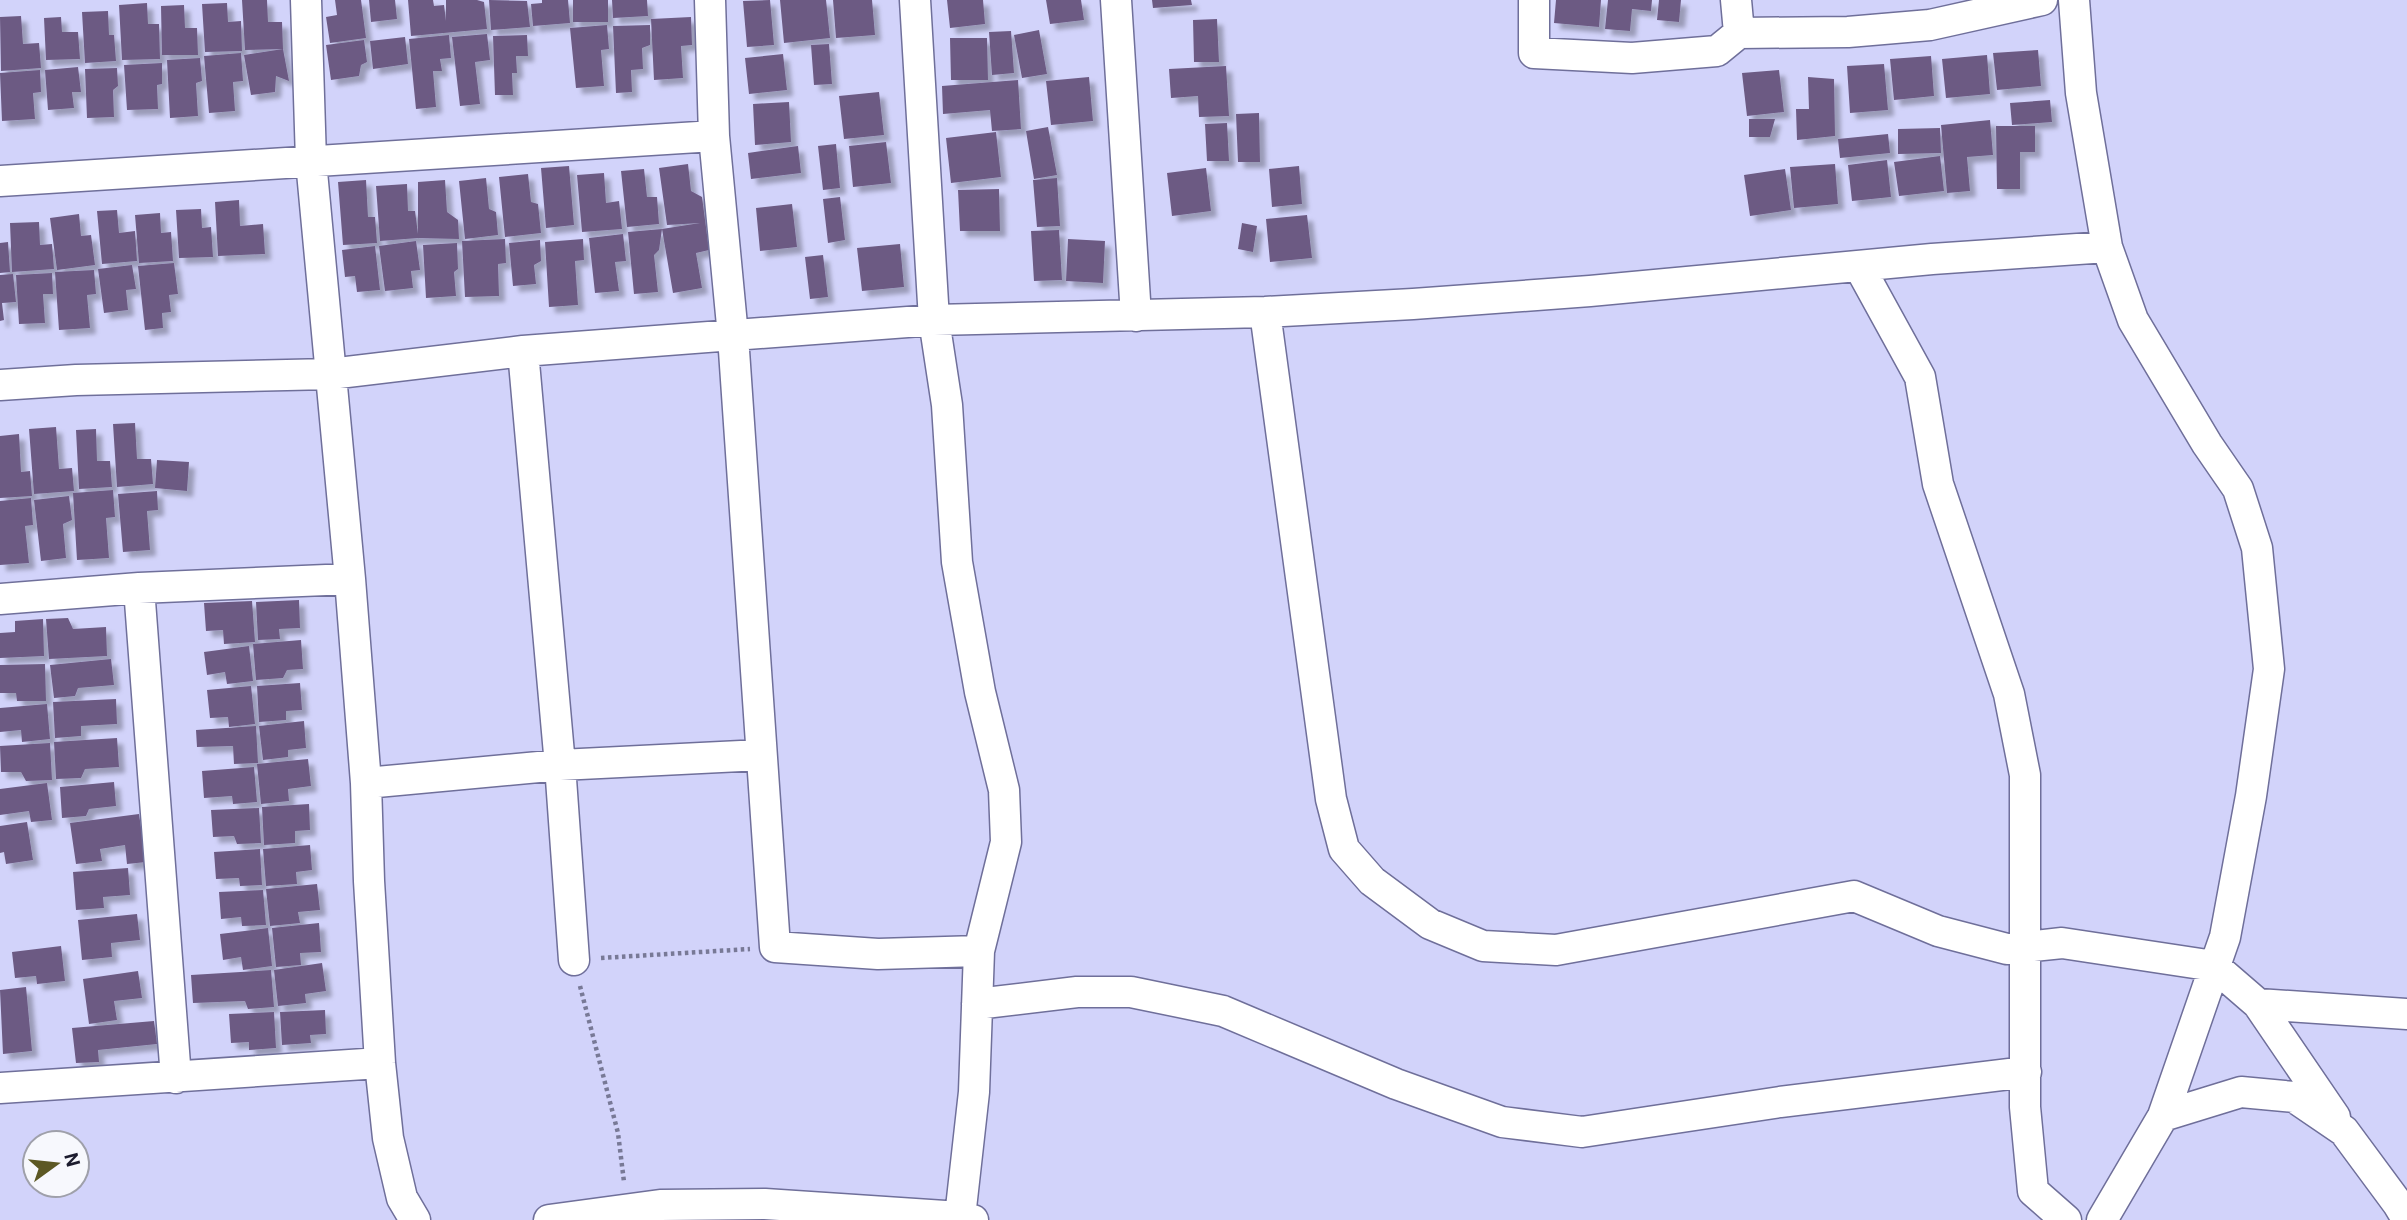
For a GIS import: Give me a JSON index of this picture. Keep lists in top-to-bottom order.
{
  "north": "right"
}
